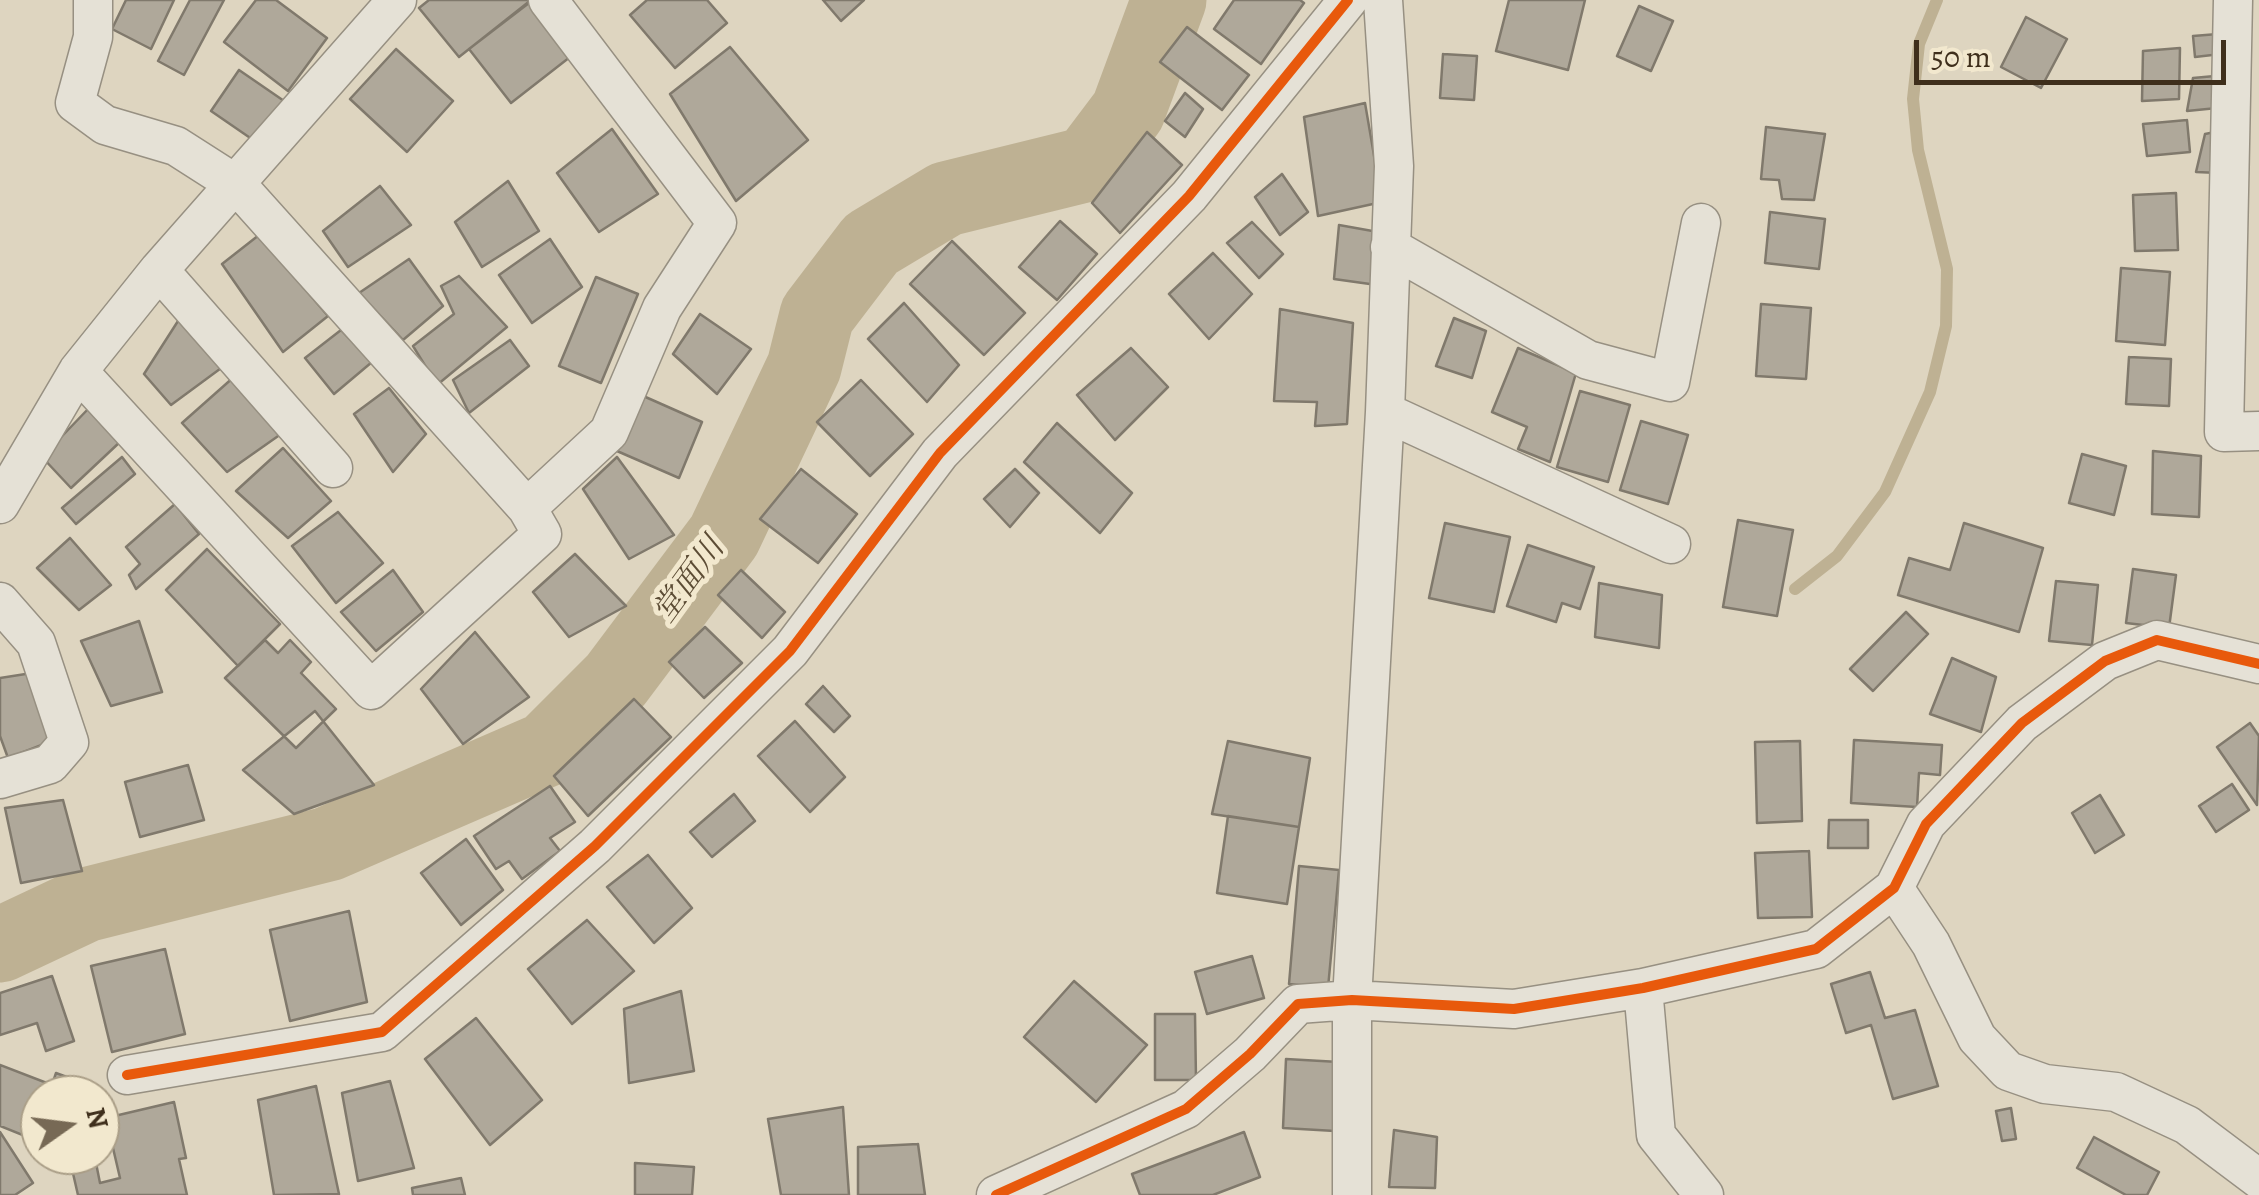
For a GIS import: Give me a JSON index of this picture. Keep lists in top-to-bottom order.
{
  "water": ["堂面川"],
  "scale_bar": "50 m",
  "north": "right"
}
